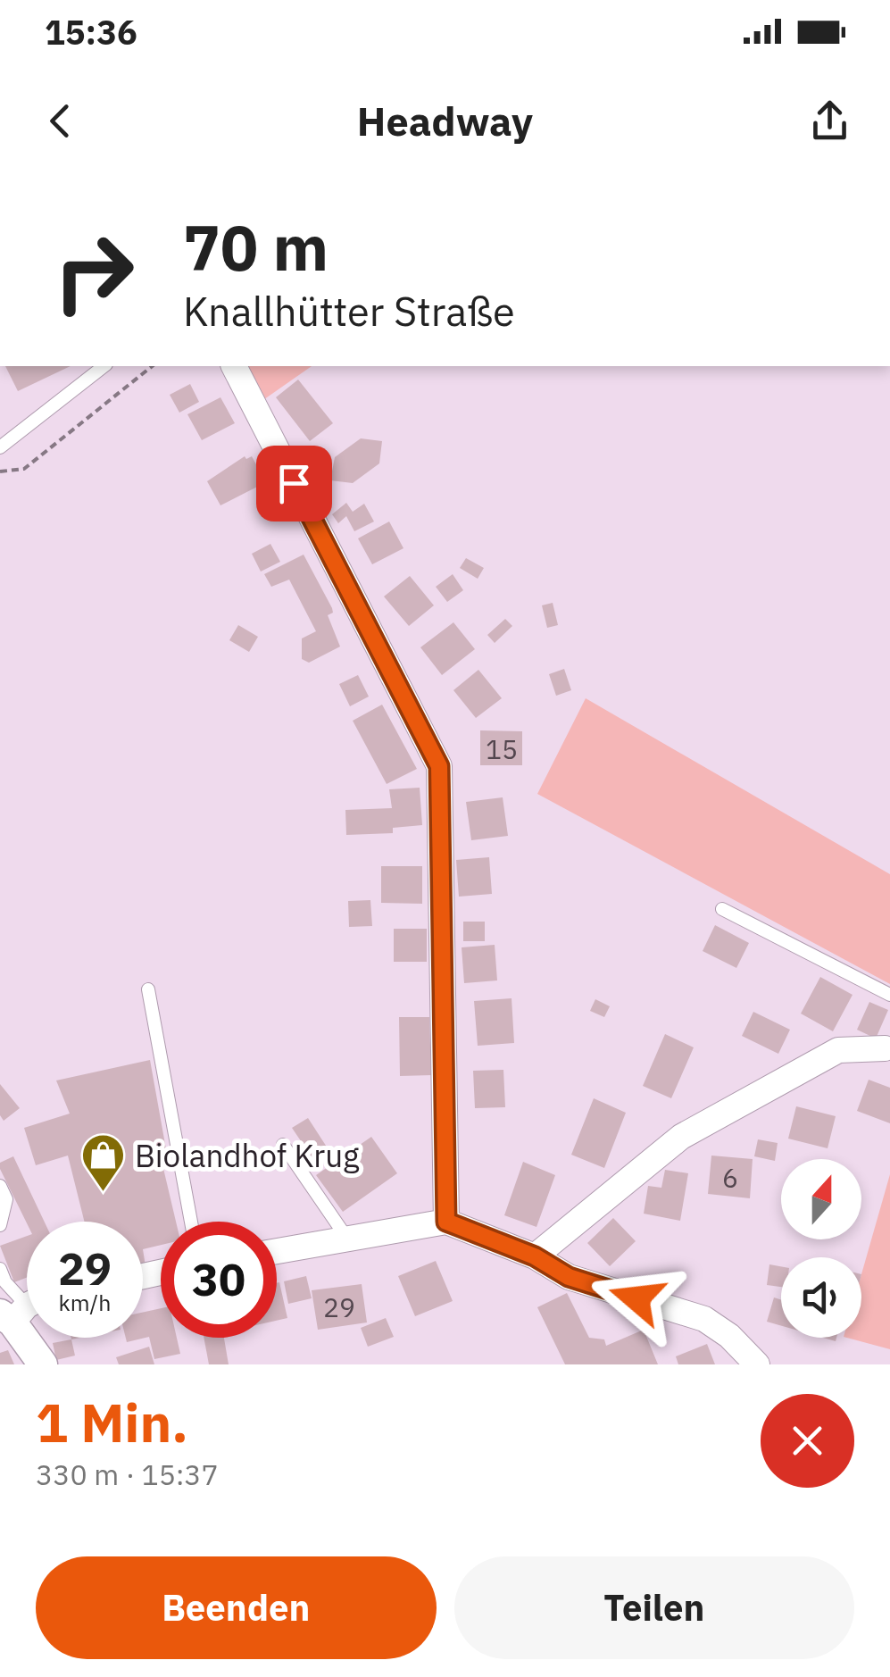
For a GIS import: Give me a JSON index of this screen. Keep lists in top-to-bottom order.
{
  "places": {
    "shop": ["Biolandhof Krug"]
  },
  "house_numbers": ["15", "6", "29"],
  "north": "top",
  "page": {
    "status": "15:36",
    "header": "Headway",
    "turn": ["70 m", "Knallhütter Straße"],
    "speed": "29 km/h",
    "limit": "30",
    "heading": ["1 Min.", "330 m · 15:37"],
    "buttons": ["Beenden", "Teilen"]
  }
}
